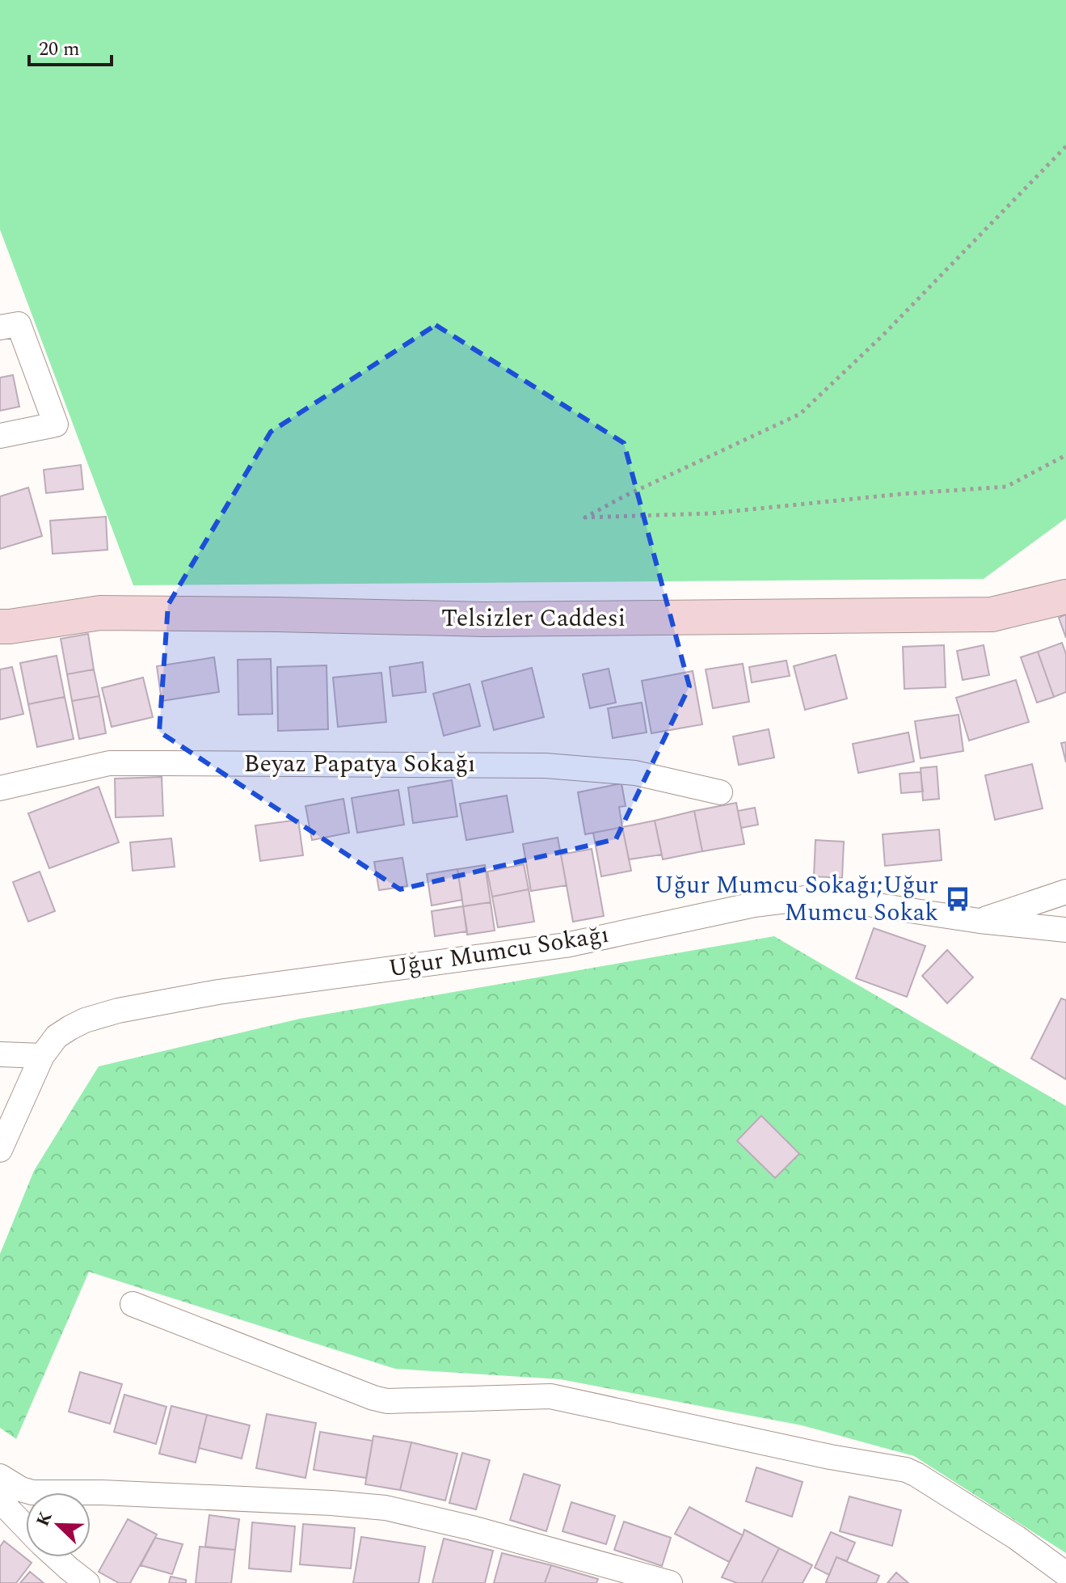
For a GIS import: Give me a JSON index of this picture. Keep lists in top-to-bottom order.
{
  "streets": {
    "street": ["Telsizler Caddesi", "Beyaz Papatya Sokağı", "Uğur Mumcu Sokağı"]
  },
  "places": {
    "bus stop": ["Uğur Mumcu Sokağı;Uğur Mumcu Sokak"]
  },
  "scale_bar": "20 m",
  "north": "top left"
}
